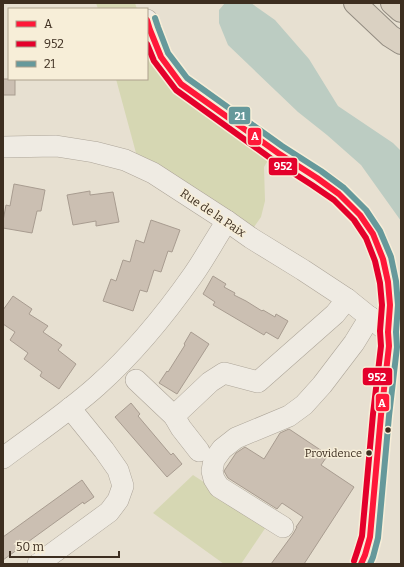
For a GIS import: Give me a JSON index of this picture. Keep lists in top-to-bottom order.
{
  "streets": {
    "street": ["Rue de la Paix"]
  },
  "places": ["Providence"],
  "lines": ["transit line 21", "transit line A", "transit line 952"],
  "legend": ["A", "952", "21"],
  "scale_bar": "50 m"
}
